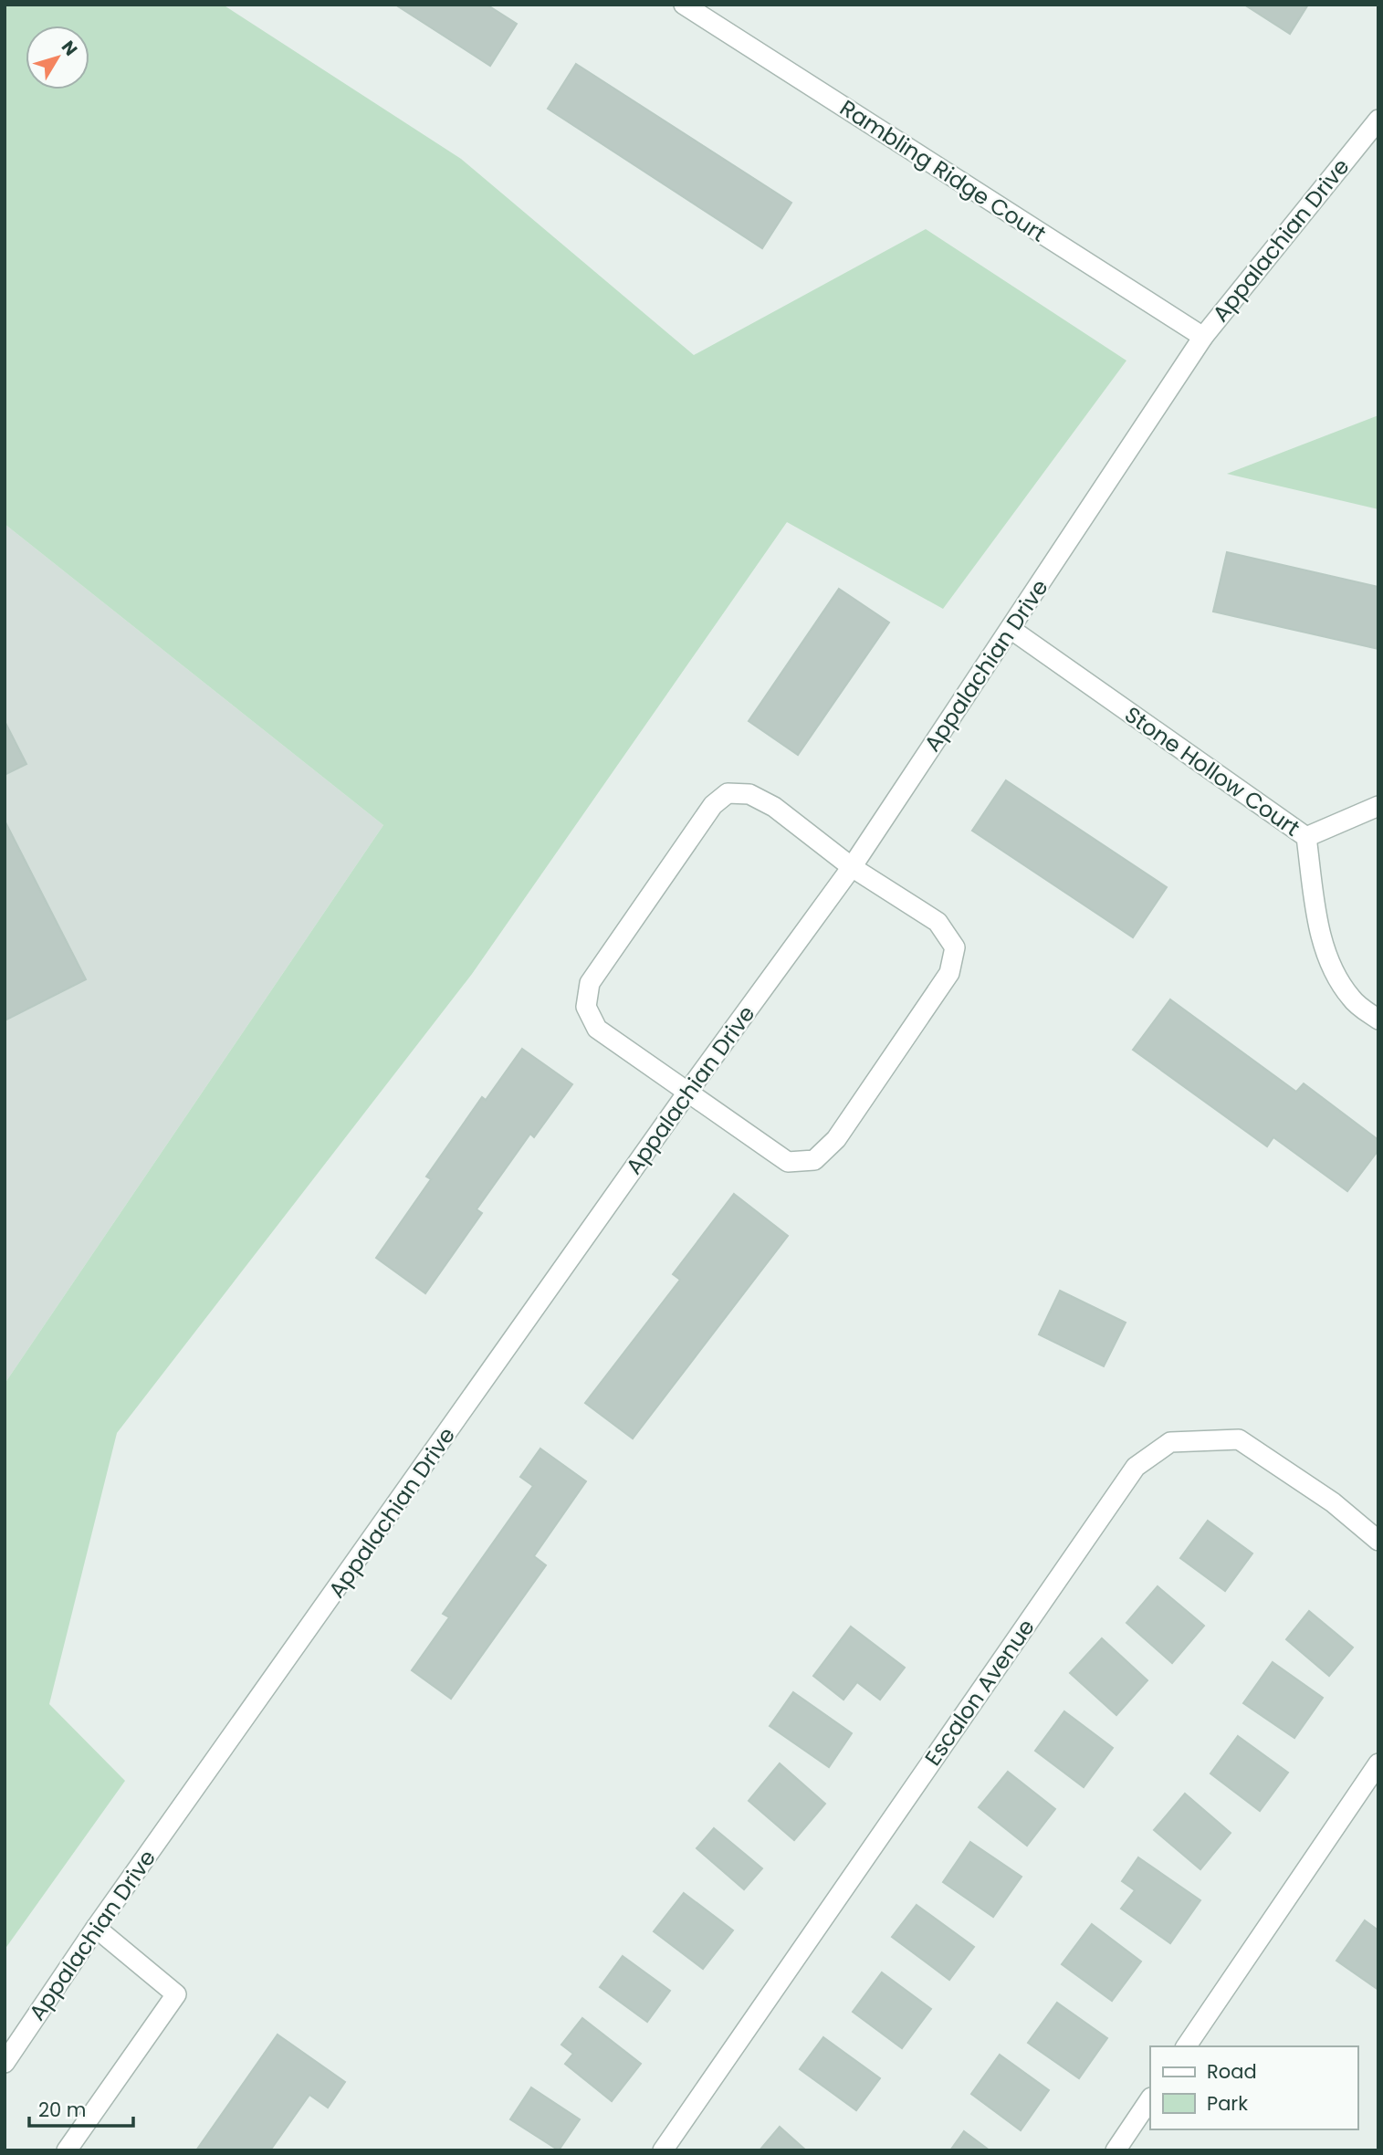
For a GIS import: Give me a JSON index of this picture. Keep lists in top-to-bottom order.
{
  "streets": {
    "street": [
      "Rambling Ridge Court",
      "Appalachian Drive",
      "Stone Hollow Court",
      "Escalon Avenue"
    ]
  },
  "crossings": [
    ["Rambling Ridge Court", "Appalachian Drive"],
    ["Appalachian Drive", "Stone Hollow Court"]
  ],
  "legend": ["Road", "Park"],
  "scale_bar": "20 m",
  "north": "top right"
}
